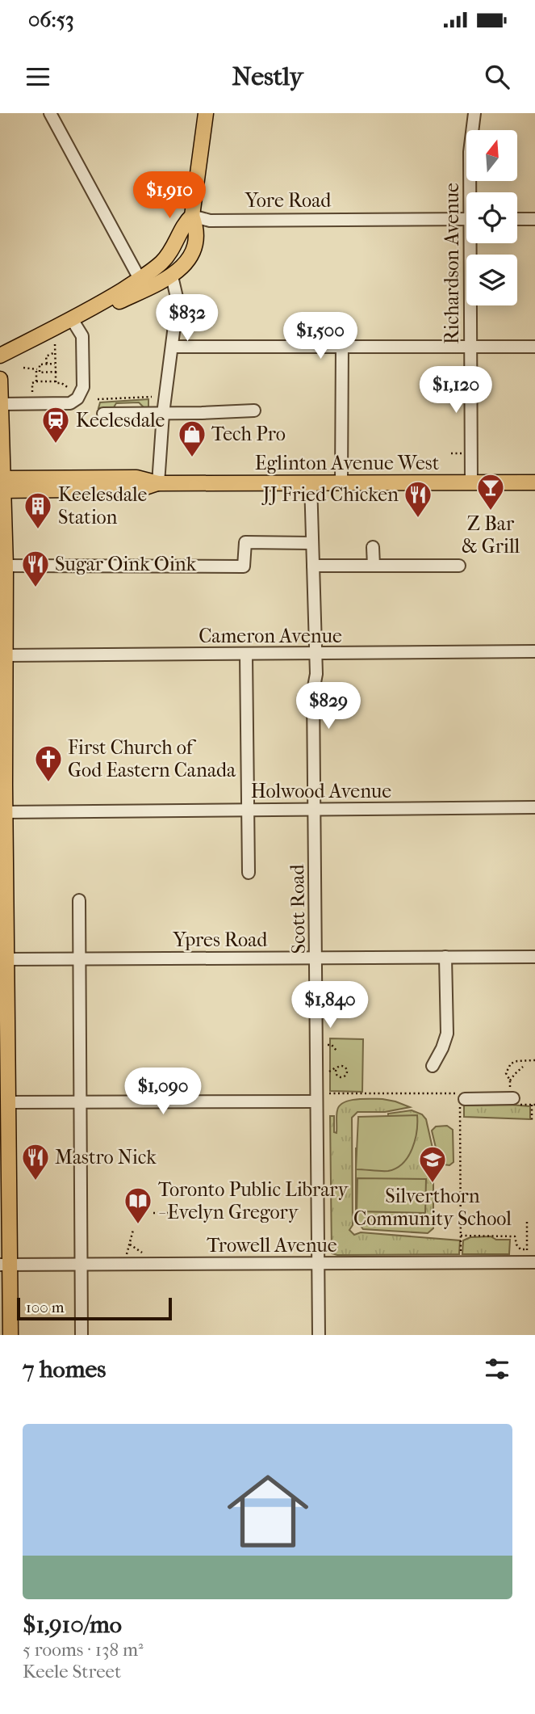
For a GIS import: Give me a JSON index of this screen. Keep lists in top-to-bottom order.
{
  "streets": {
    "main road": ["Eglinton Avenue West"],
    "street": [
      "Yore Road",
      "Richardson Avenue",
      "Cameron Avenue",
      "Holwood Avenue",
      "Scott Road",
      "Ypres Road",
      "Trowell Avenue"
    ]
  },
  "crossings": [
    ["Richardson Avenue", "Eglinton Avenue West"],
    ["Eglinton Avenue West", "Scott Road"],
    ["Cameron Avenue", "Scott Road"],
    ["Holwood Avenue", "Scott Road"],
    ["Scott Road", "Ypres Road"],
    ["Scott Road", "Trowell Avenue"]
  ],
  "places": {
    "station": ["Keelesdale"],
    "shop": ["Tech Pro"],
    "bar": ["Z Bar & Grill"],
    "restaurant": ["JJ Fried Chicken", "Sugar Oink Oink", "Mastro Nick"],
    "building": ["Keelesdale Station"],
    "church": ["First Church of God Eastern Canada"],
    "school or university": ["Silverthorn Community School"],
    "library": ["Toronto Public Library - Evelyn Gregory"]
  },
  "scale_bar": "100 m",
  "north": "top",
  "page": {
    "status": "06:53",
    "header": "Nestly",
    "price": [
      "$1,910",
      "$832",
      "$1,500",
      "$1,120",
      "$829",
      "$1,840",
      "$1,090"
    ],
    "scale": "100 m",
    "heading": "7 homes",
    "list": [
      {
        "name": "$1,910/mo",
        "note": "5 rooms · 138 m² · Keele Street"
      }
    ]
  }
}
